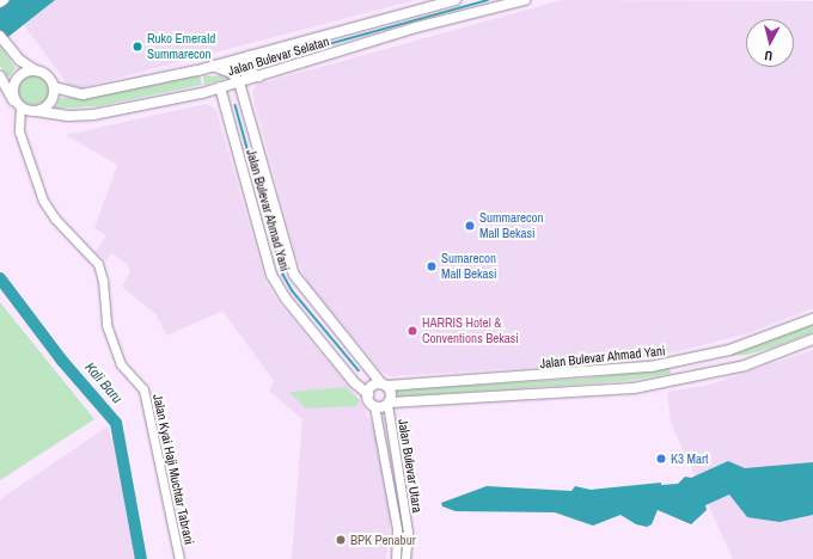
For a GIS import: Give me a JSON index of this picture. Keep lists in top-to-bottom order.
{
  "streets": {
    "main road": ["Jalan Bulevar Selatan", "Jalan Bulevar Ahmad Yani"],
    "street": ["Jalan Bulevar Utara", "Jalan Kyai Haji Muchtar Tabrani"]
  },
  "crossings": [
    ["Jalan Bulevar Selatan", "Jalan Bulevar Ahmad Yani"],
    ["Jalan Bulevar Selatan", "Jalan Kyai Haji Muchtar Tabrani"],
    ["Jalan Bulevar Ahmad Yani", "Jalan Bulevar Utara"]
  ],
  "water": ["Kali Baru"],
  "places": [
    "Ruko Emerald Summarecon",
    "Summarecon Mall Bekasi",
    "Sumarecon Mall Bekasi",
    "HARRIS Hotel & Conventions Bekasi",
    "K3 Mart",
    "BPK Penabur"
  ],
  "north": "bottom"
}
